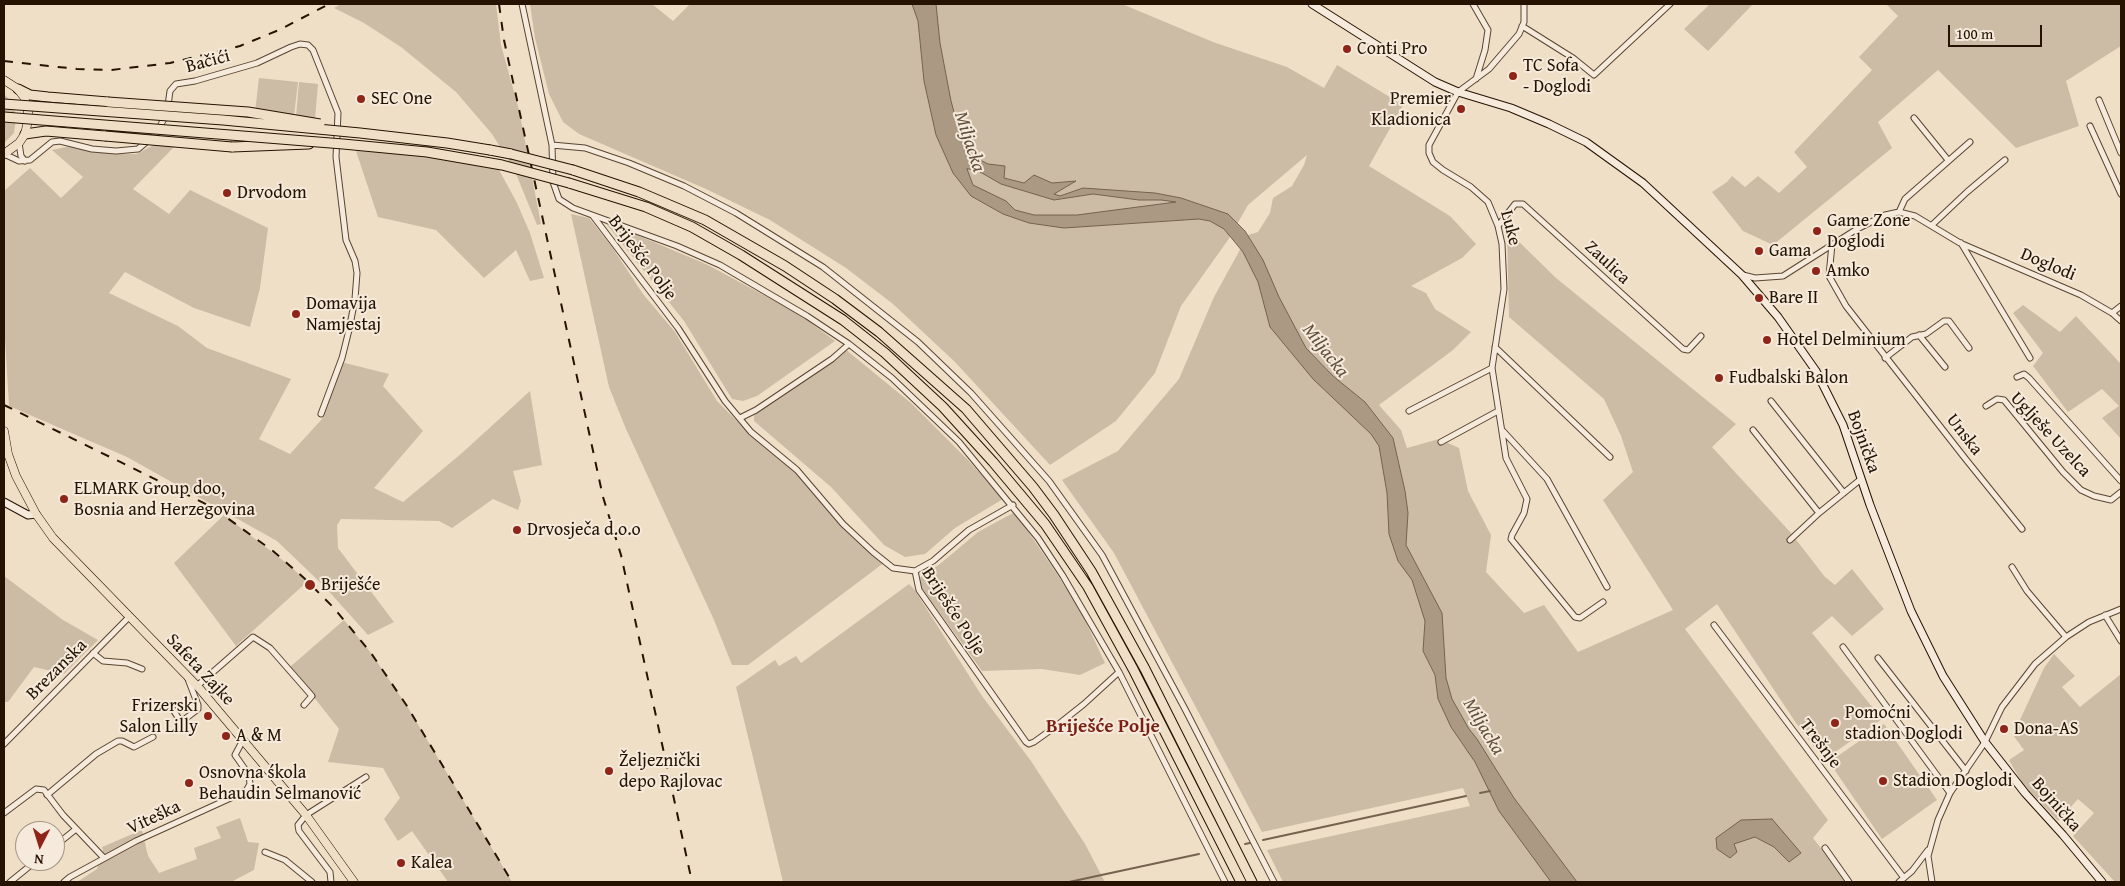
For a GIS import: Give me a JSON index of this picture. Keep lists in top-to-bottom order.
{
  "streets": {
    "main road": ["Bojnička", "Safeta Zajke"],
    "street": [
      "Bačići",
      "Luke",
      "Briješće Polje",
      "Zaulica",
      "Doglodi",
      "Unska",
      "Uglješe Uzelca",
      "Brezanska",
      "Trešnje",
      "Viteška"
    ]
  },
  "crossings": [
    ["Luke", "Zaulica"],
    ["Luke", "Bojnička"],
    ["Bojnička", "Trešnje"],
    ["Brezanska", "Safeta Zajke"],
    ["Safeta Zajke", "Viteška"]
  ],
  "districts": ["Briješće Polje"],
  "water": ["Miljacka"],
  "places": [
    "Conti Pro",
    "TC Sofa - Doglodi",
    "SEC One",
    "Premier Kladionica",
    "Drvodom",
    "Game Zone Doglodi",
    "Gama",
    "Amko",
    "Bare II",
    "Domavija Namjestaj",
    "Hotel Delminium",
    "Fudbalski Balon",
    "ELMARK Group doo, Bosnia and Herzegovina",
    "Drvosječa d.o.o",
    "Briješće",
    "Frizerski Salon Lilly",
    "Pomoćni stadion Doglodi",
    "Dona-AS",
    "A & M",
    "Željeznički depo Rajlovac",
    "Stadion Doglodi",
    "Osnovna śkola Behaudin Selmanović",
    "Kalea"
  ],
  "scale_bar": "100 m",
  "north": "bottom"
}
